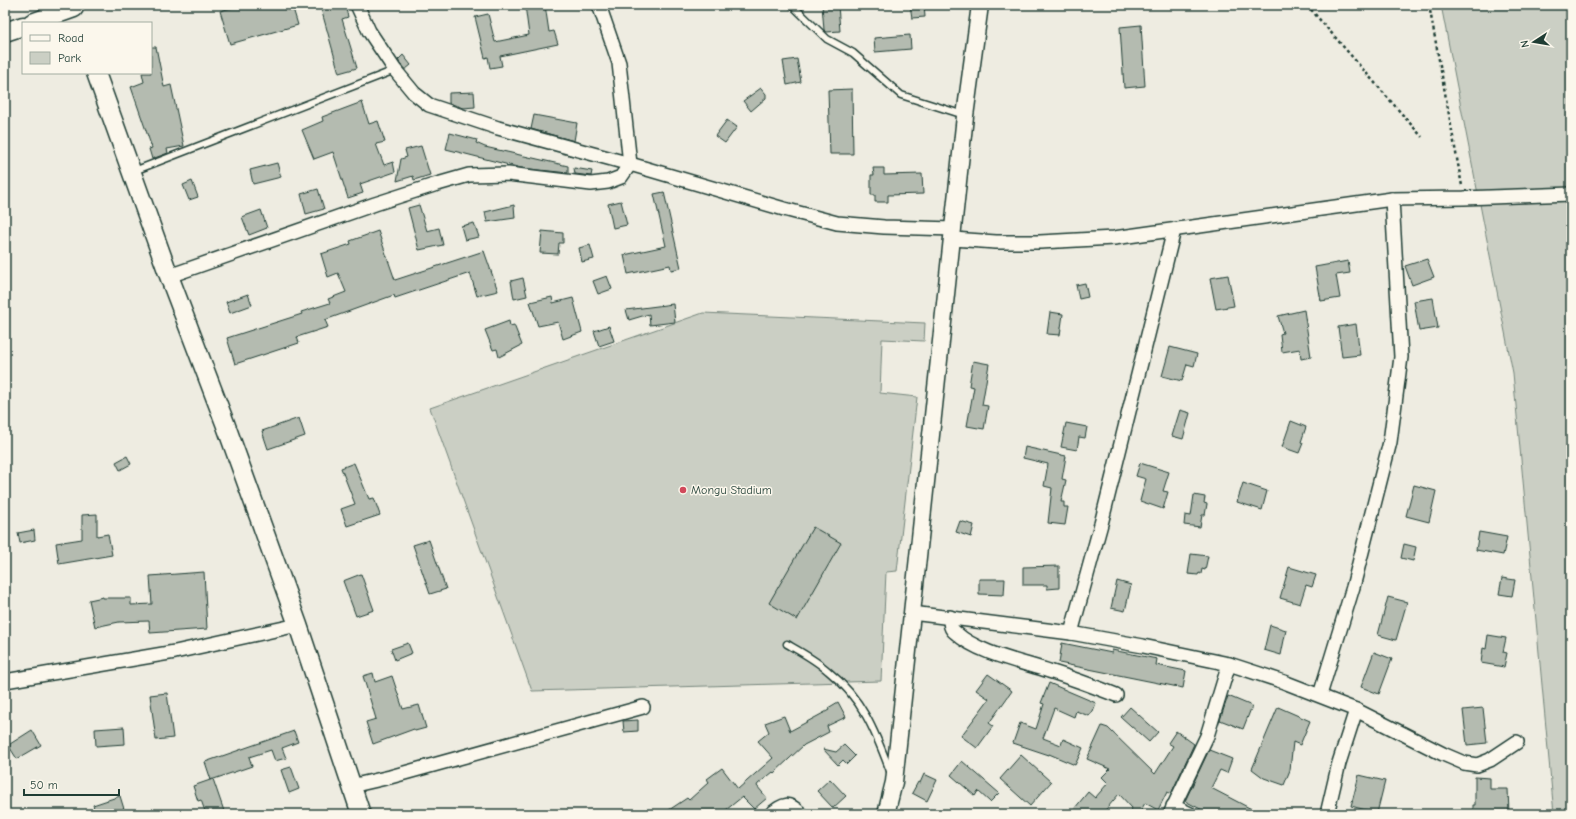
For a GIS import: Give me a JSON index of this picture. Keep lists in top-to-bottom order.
{
  "places": ["Mongu Stadium"],
  "legend": ["Road", "Park"],
  "scale_bar": "50 m",
  "north": "left"
}
